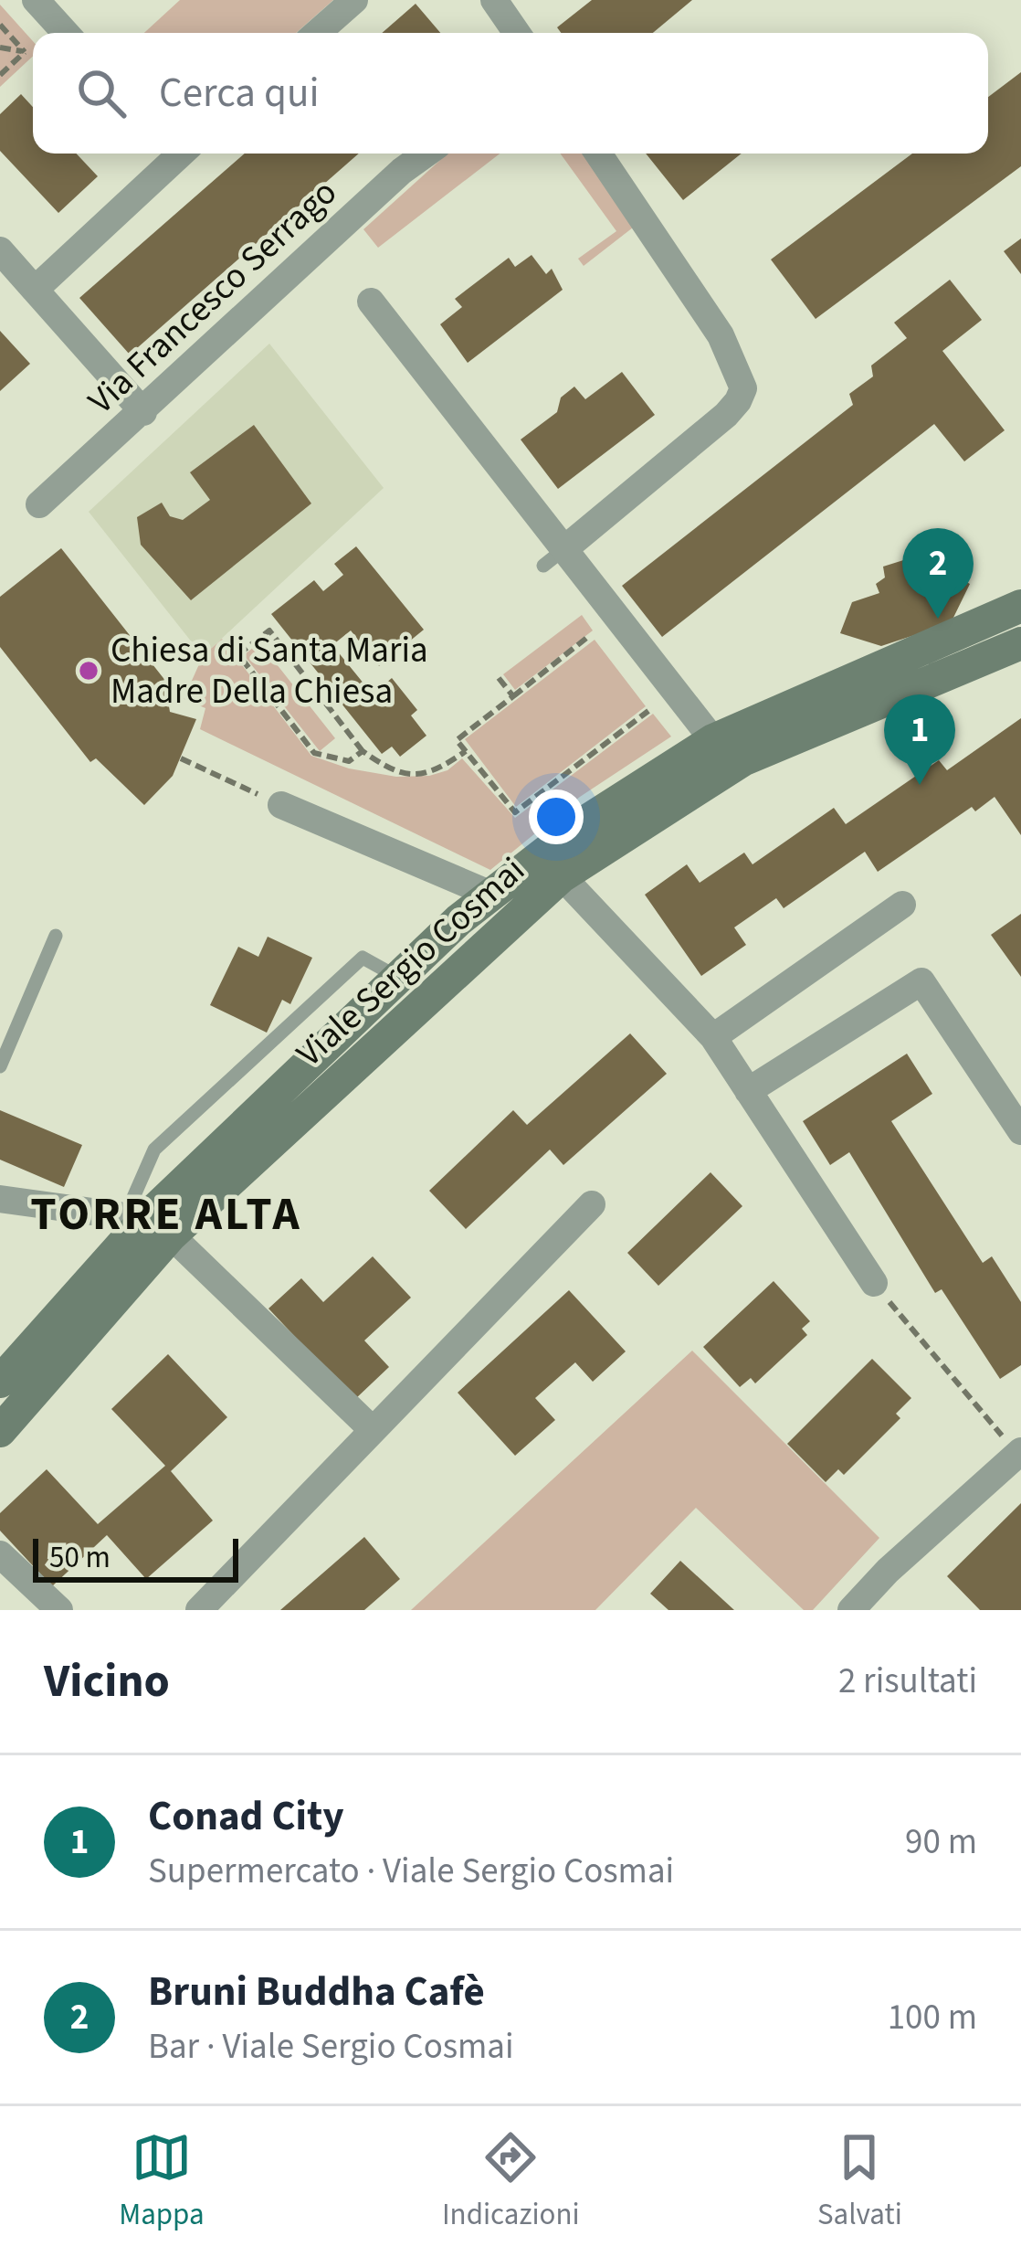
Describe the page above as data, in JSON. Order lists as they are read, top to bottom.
{
  "streets": {
    "street": ["Via Francesco Serrago", "Viale Sergio Cosmai"]
  },
  "districts": ["TORRE ALTA"],
  "places": ["Chiesa di Santa Maria Madre Della Chiesa"],
  "scale_bar": "50 m",
  "page": {
    "search": "Cerca qui",
    "pins": ["2", "1"],
    "scale": "50 m",
    "heading": ["Vicino", "2 risultati"],
    "list": [
      {
        "mark": "1",
        "name": "Conad City",
        "note": "Supermercato · Viale Sergio Cosmai",
        "value": "90 m"
      },
      {
        "mark": "2",
        "name": "Bruni Buddha Cafè",
        "note": "Bar · Viale Sergio Cosmai",
        "value": "100 m"
      }
    ],
    "nav": ["Mappa", "Indicazioni", "Salvati"]
  }
}
